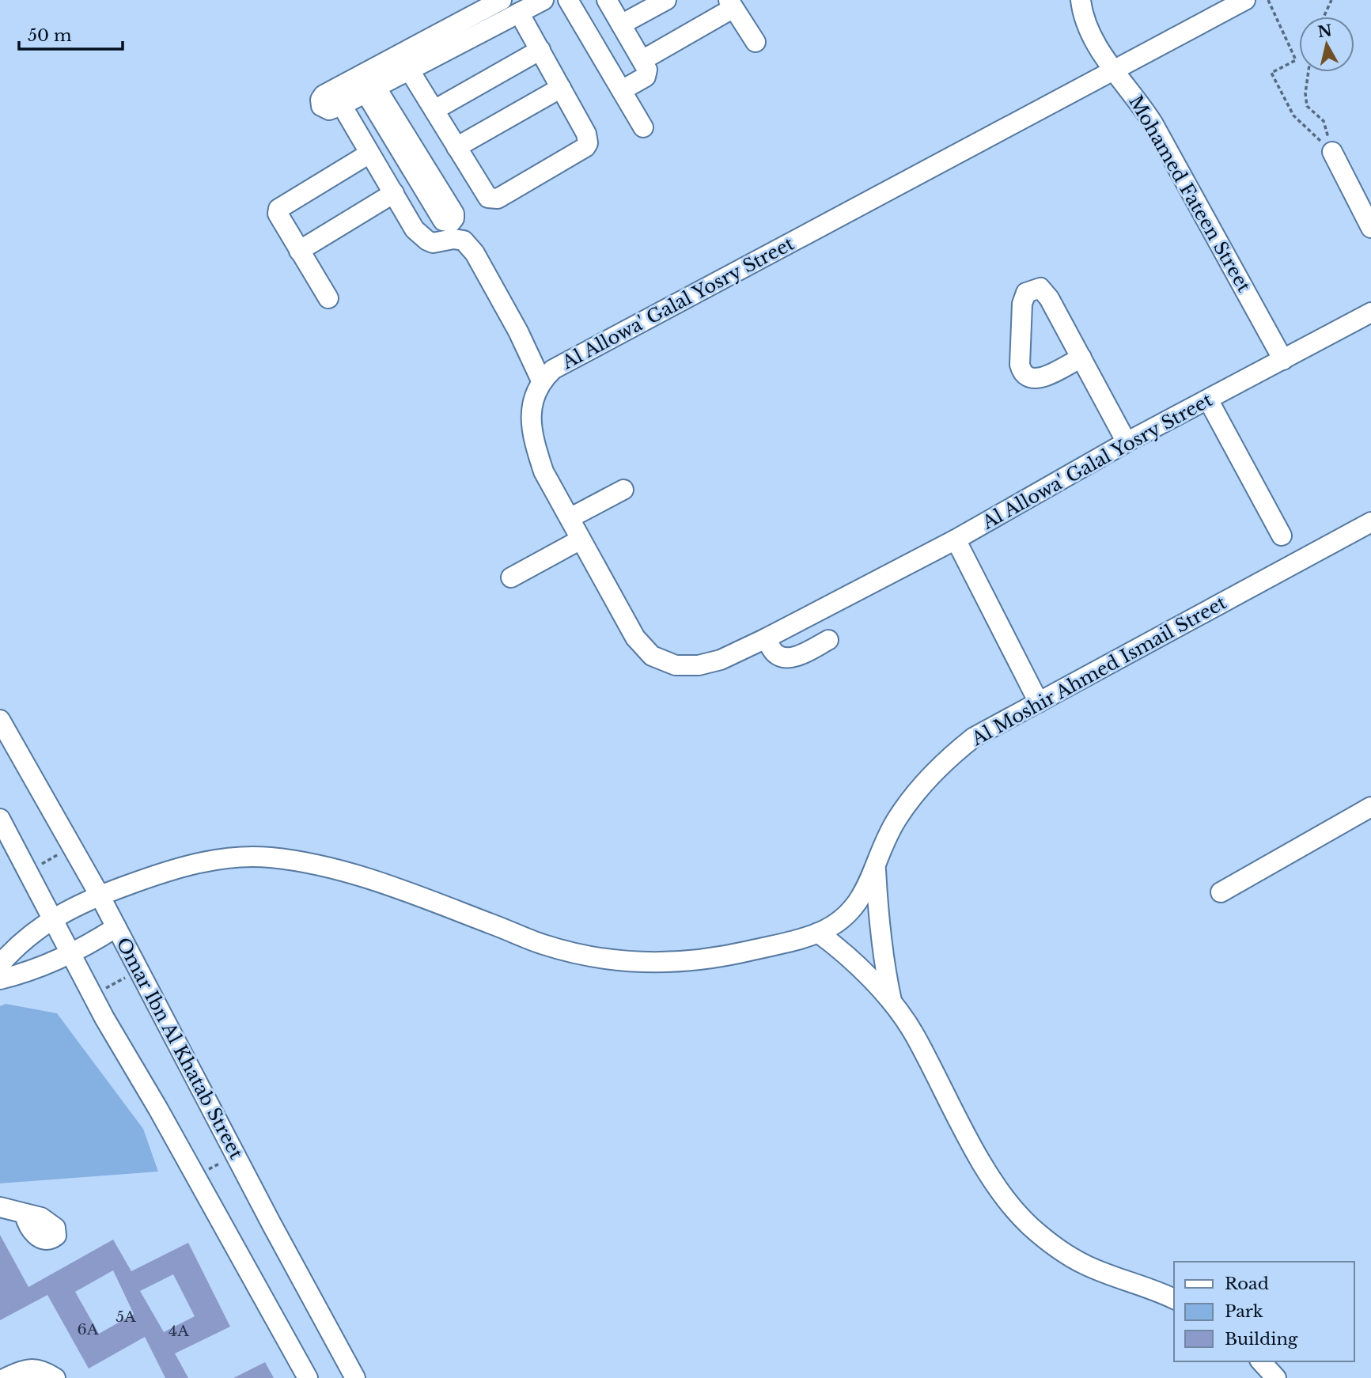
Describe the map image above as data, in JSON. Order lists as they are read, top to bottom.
{
  "streets": {
    "street": [
      "Mohamed Fateen Street",
      "Al Allowa' Galal Yosry Street",
      "Al Moshir Ahmed Ismail Street",
      "Omar Ibn Al Khatab Street"
    ]
  },
  "crossings": [
    ["Mohamed Fateen Street", "Al Allowa' Galal Yosry Street"],
    ["Al Moshir Ahmed Ismail Street", "Omar Ibn Al Khatab Street"]
  ],
  "house_numbers": ["5A", "6A", "4A"],
  "legend": ["Road", "Park", "Building"],
  "scale_bar": "50 m",
  "north": "top"
}
